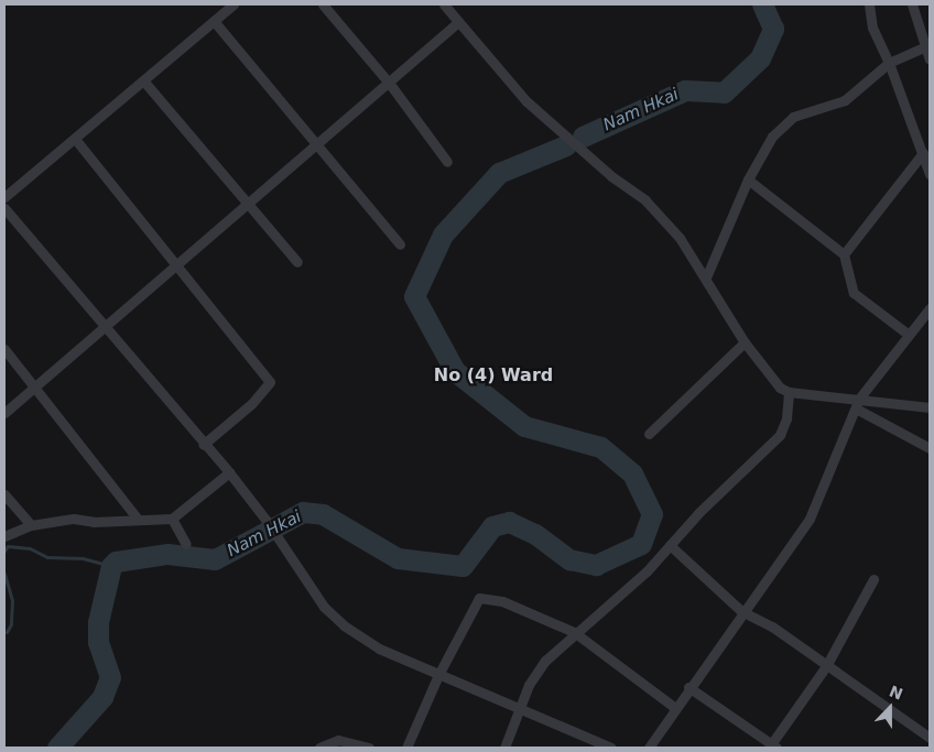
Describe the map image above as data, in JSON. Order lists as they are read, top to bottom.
{
  "districts": ["No (4) Ward"],
  "water": ["Nam Hkai"],
  "north": "top"
}
